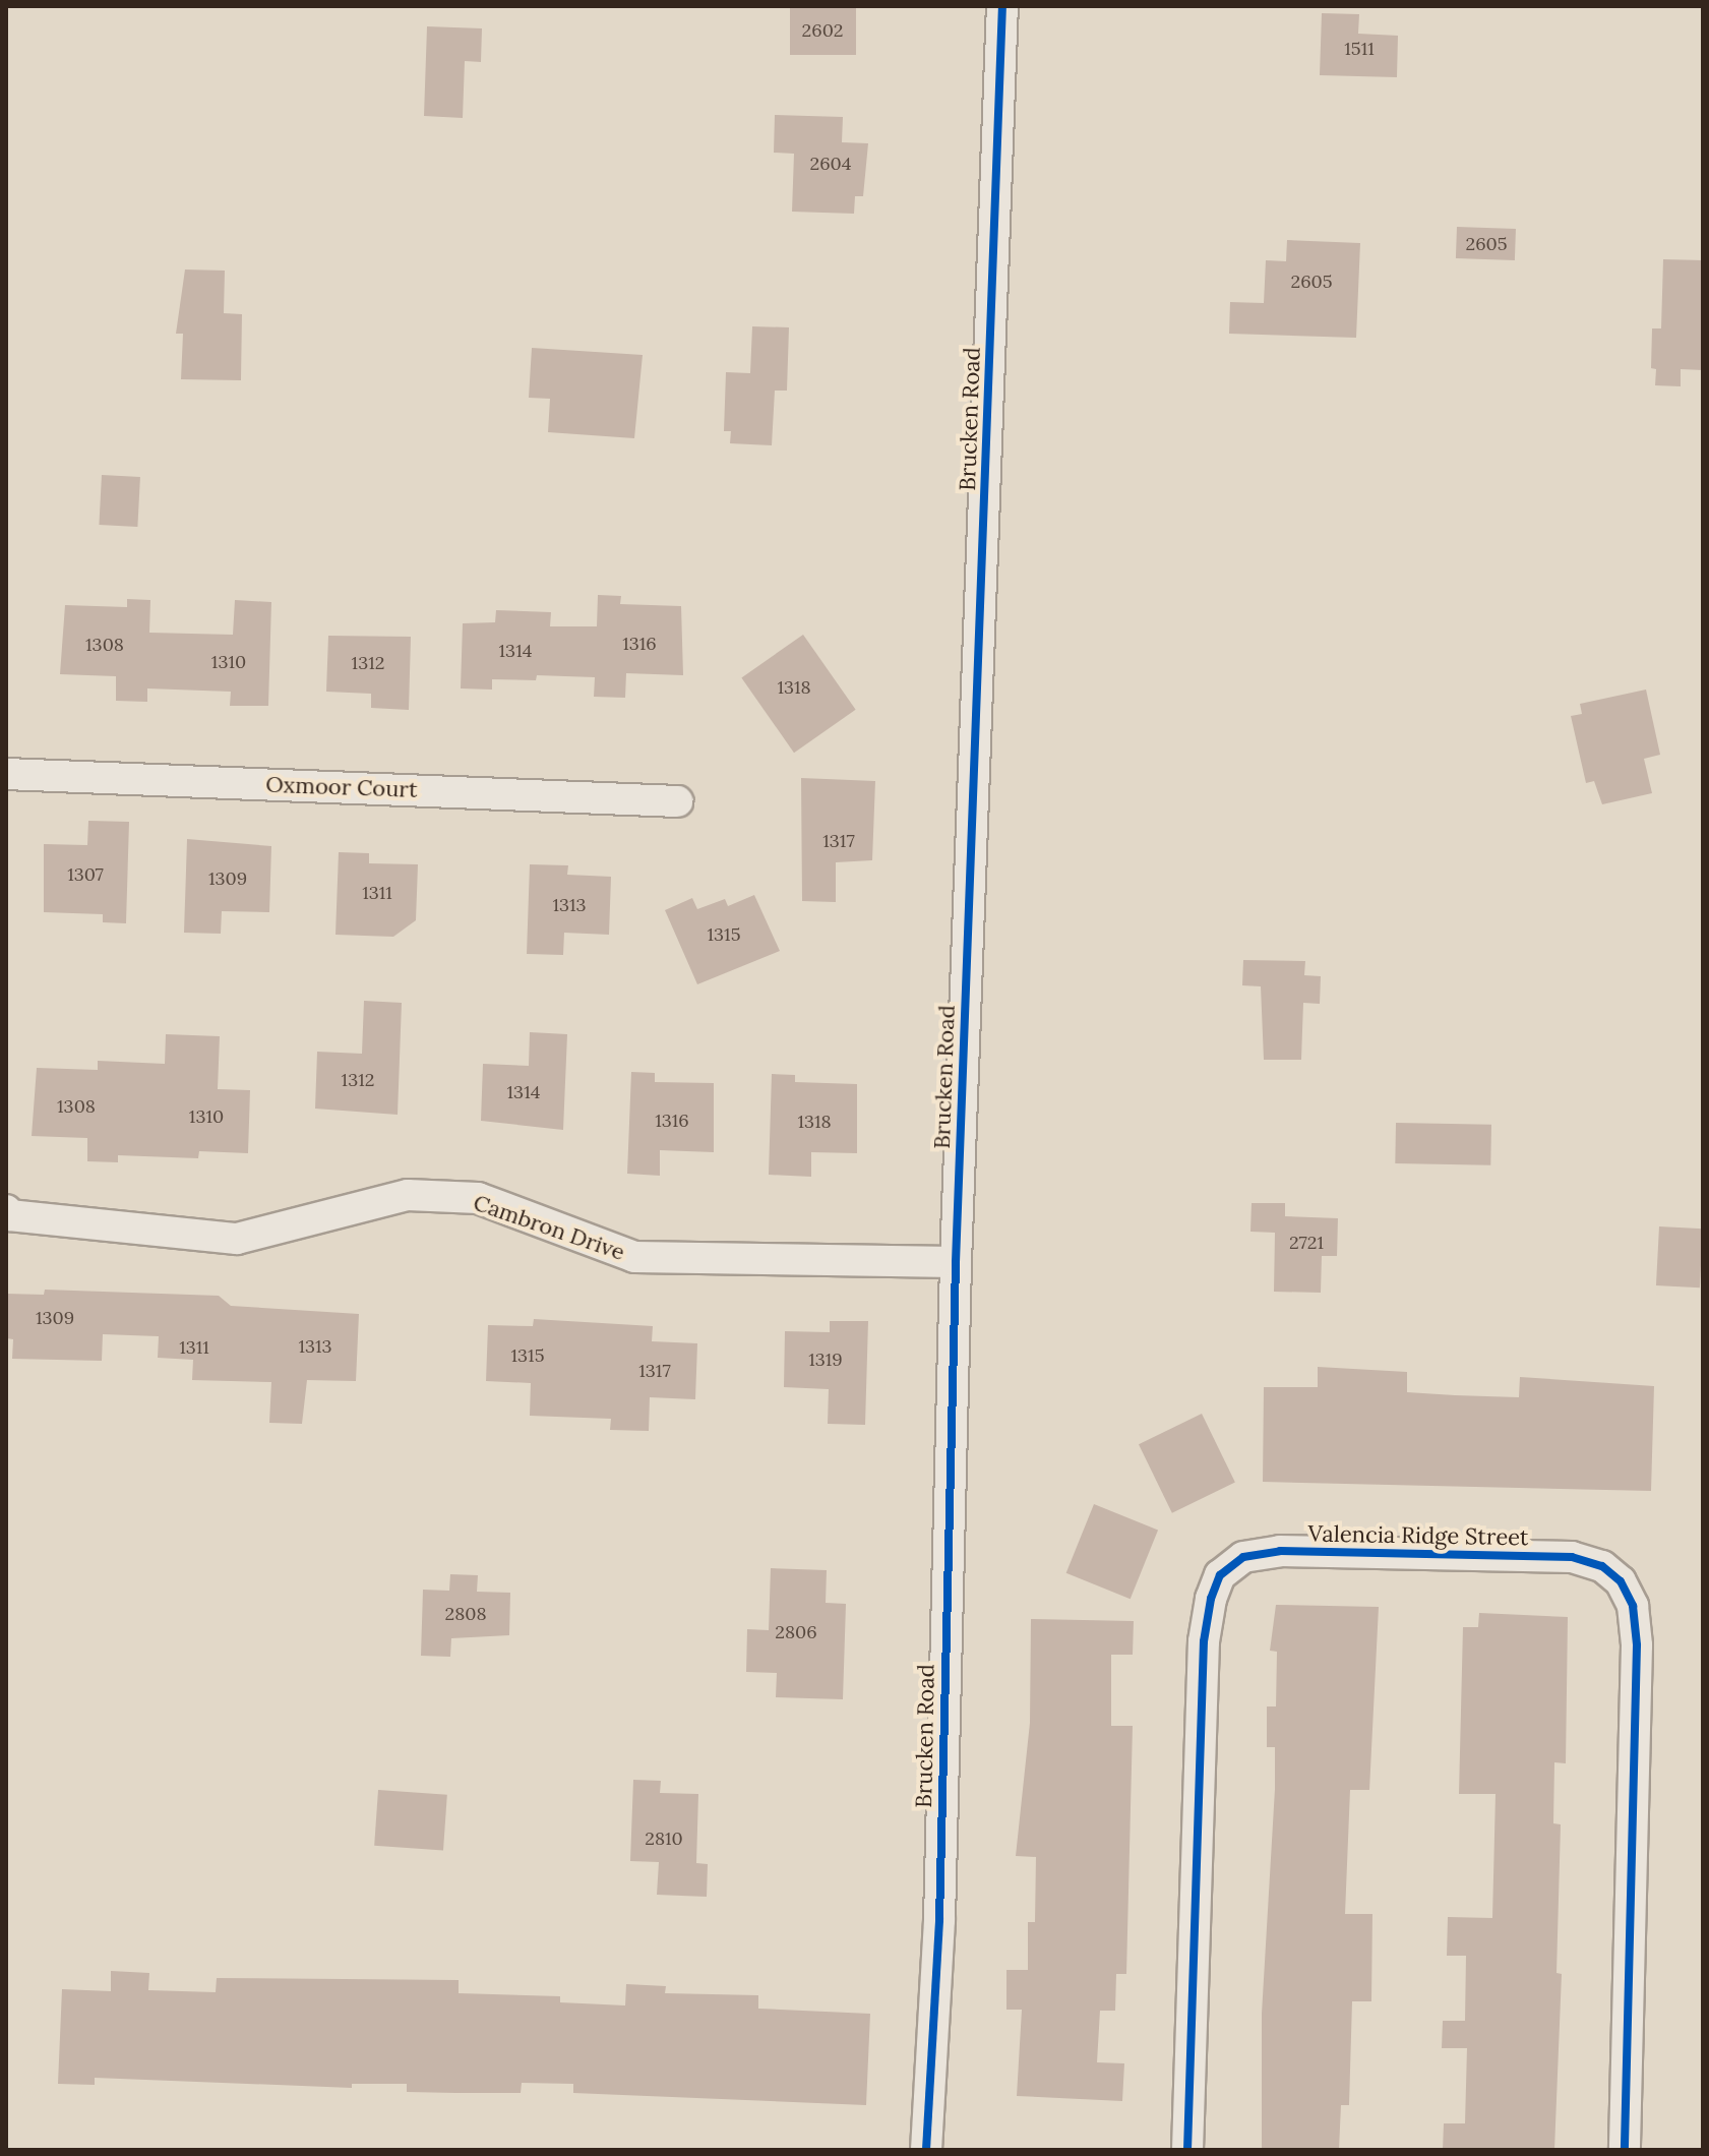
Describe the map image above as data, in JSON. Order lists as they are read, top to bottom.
{
  "streets": {
    "street": [
      "Brucken Road",
      "Oxmoor Court",
      "Cambron Drive",
      "Valencia Ridge Street"
    ]
  },
  "crossings": [
    ["Brucken Road", "Cambron Drive"]
  ],
  "house_numbers": [
    "2602",
    "1511",
    "2604",
    "2605",
    "2605",
    "1316",
    "1308",
    "1314",
    "1310",
    "1312",
    "1318",
    "1317",
    "1307",
    "1309",
    "1311",
    "1313",
    "1315",
    "1312",
    "1314",
    "1308",
    "1310",
    "1316",
    "1318",
    "2721",
    "1309",
    "1313",
    "1311",
    "1315",
    "1319",
    "1317",
    "2808",
    "2806",
    "2810"
  ]
}
